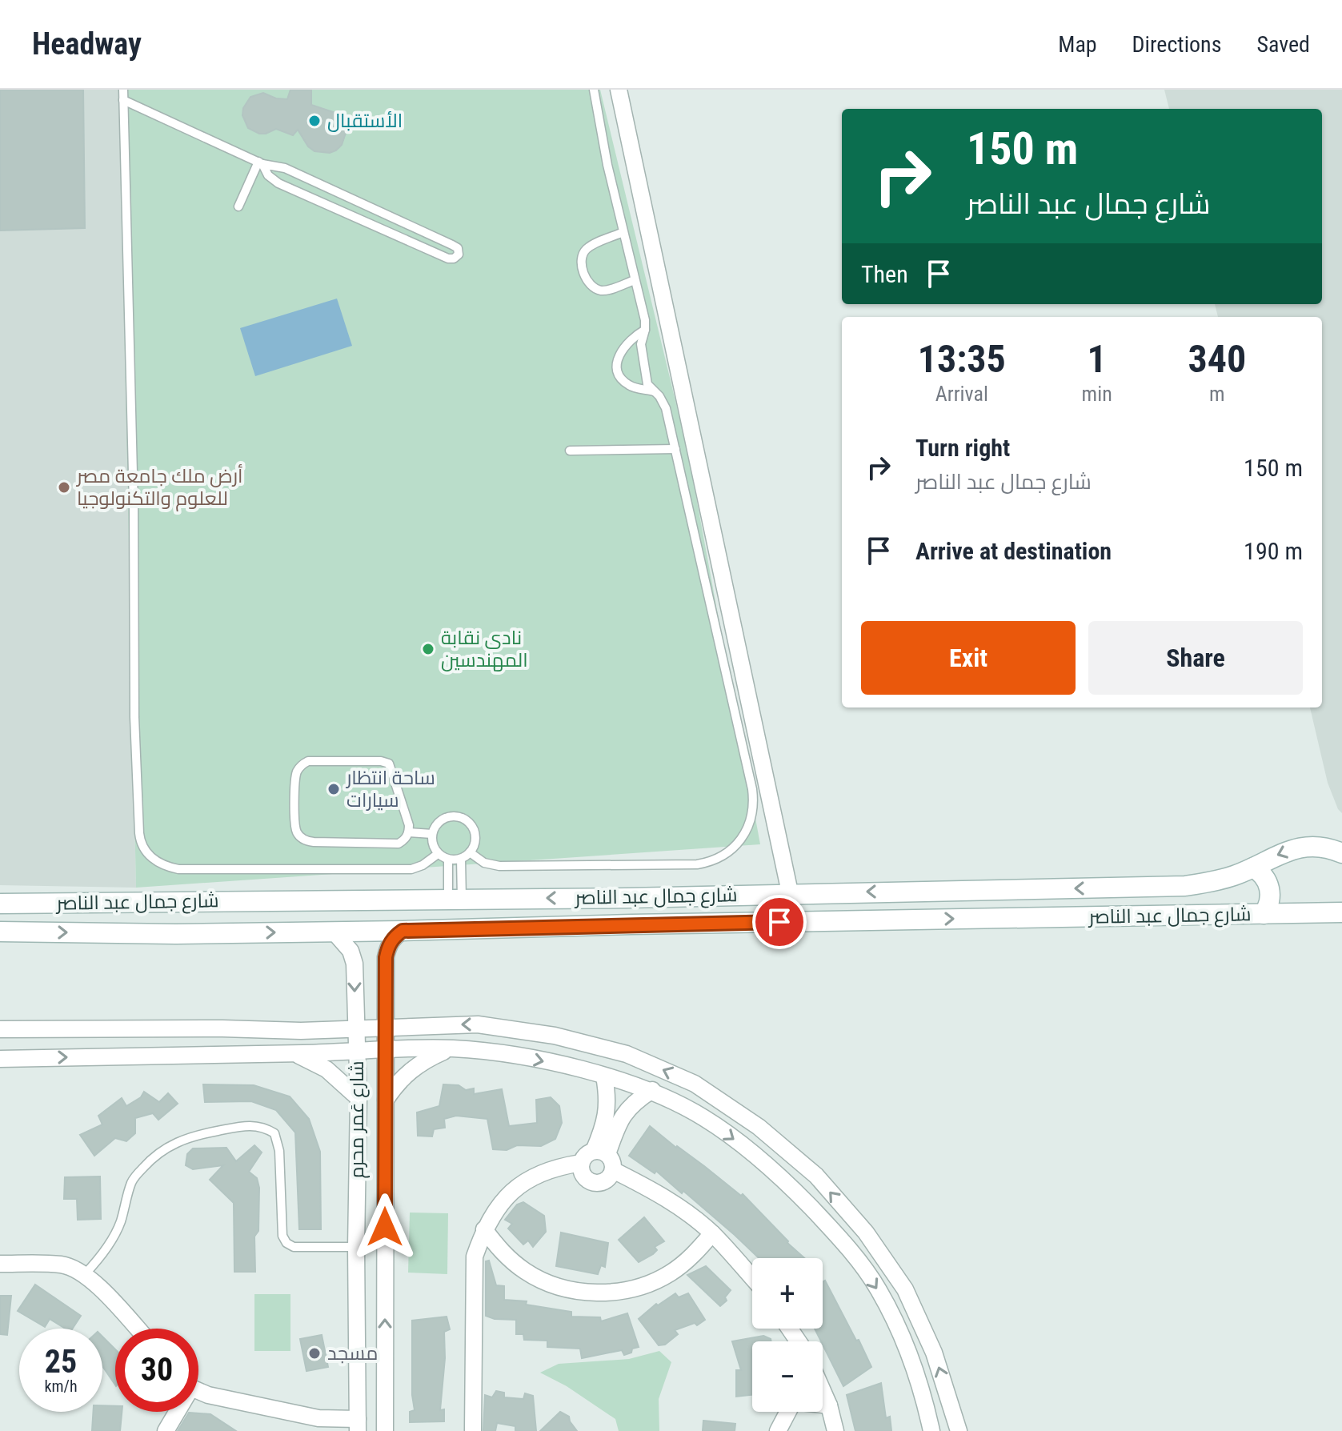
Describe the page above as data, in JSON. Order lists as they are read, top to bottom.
{
  "streets": {
    "main road": ["شارع جمال عبد الناصر"],
    "street": ["شارع عَمر محرم"]
  },
  "crossings": [
    ["شارع جمال عبد الناصر", "شارع عَمر محرم"]
  ],
  "places": [
    "الأستقبال",
    "أرض ملك جامعة مصر للعلوم والتكنولوجيا",
    "نادى نقابة المهندسين",
    "ساحة انتظار سيارات",
    "مسجد"
  ],
  "page": {
    "header": "Headway",
    "nav": ["Map", "Directions", "Saved"],
    "turn": ["150 m", "شارع جمال عبد الناصر"],
    "then": "Then",
    "eta": [
      "13:35",
      "Arrival",
      "1",
      "min",
      "340",
      "m"
    ],
    "list": [
      {
        "name": "Turn right",
        "note": "شارع جمال عبد الناصر",
        "value": "150 m"
      },
      {
        "name": "Arrive at destination",
        "value": "190 m"
      }
    ],
    "buttons": ["Exit", "Share"],
    "map_buttons": ["+", "−"],
    "speed": "25 km/h",
    "limit": "30"
  }
}
